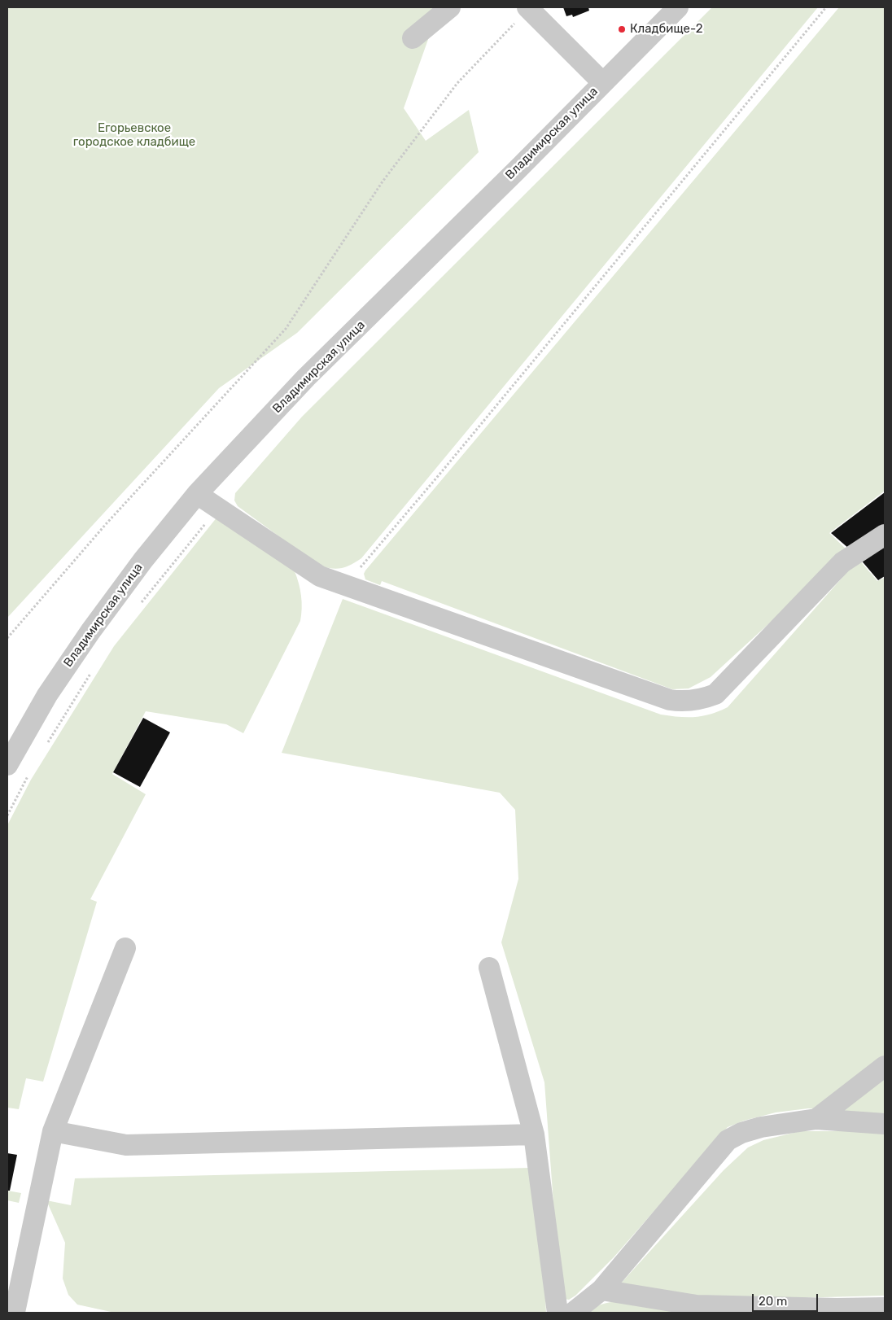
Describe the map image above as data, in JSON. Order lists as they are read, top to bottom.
{
  "streets": {
    "street": ["Владимирская улица"]
  },
  "parks": ["Егорьевское городское кладбище"],
  "places": ["Кладбище-2"],
  "scale_bar": "20 m"
}
